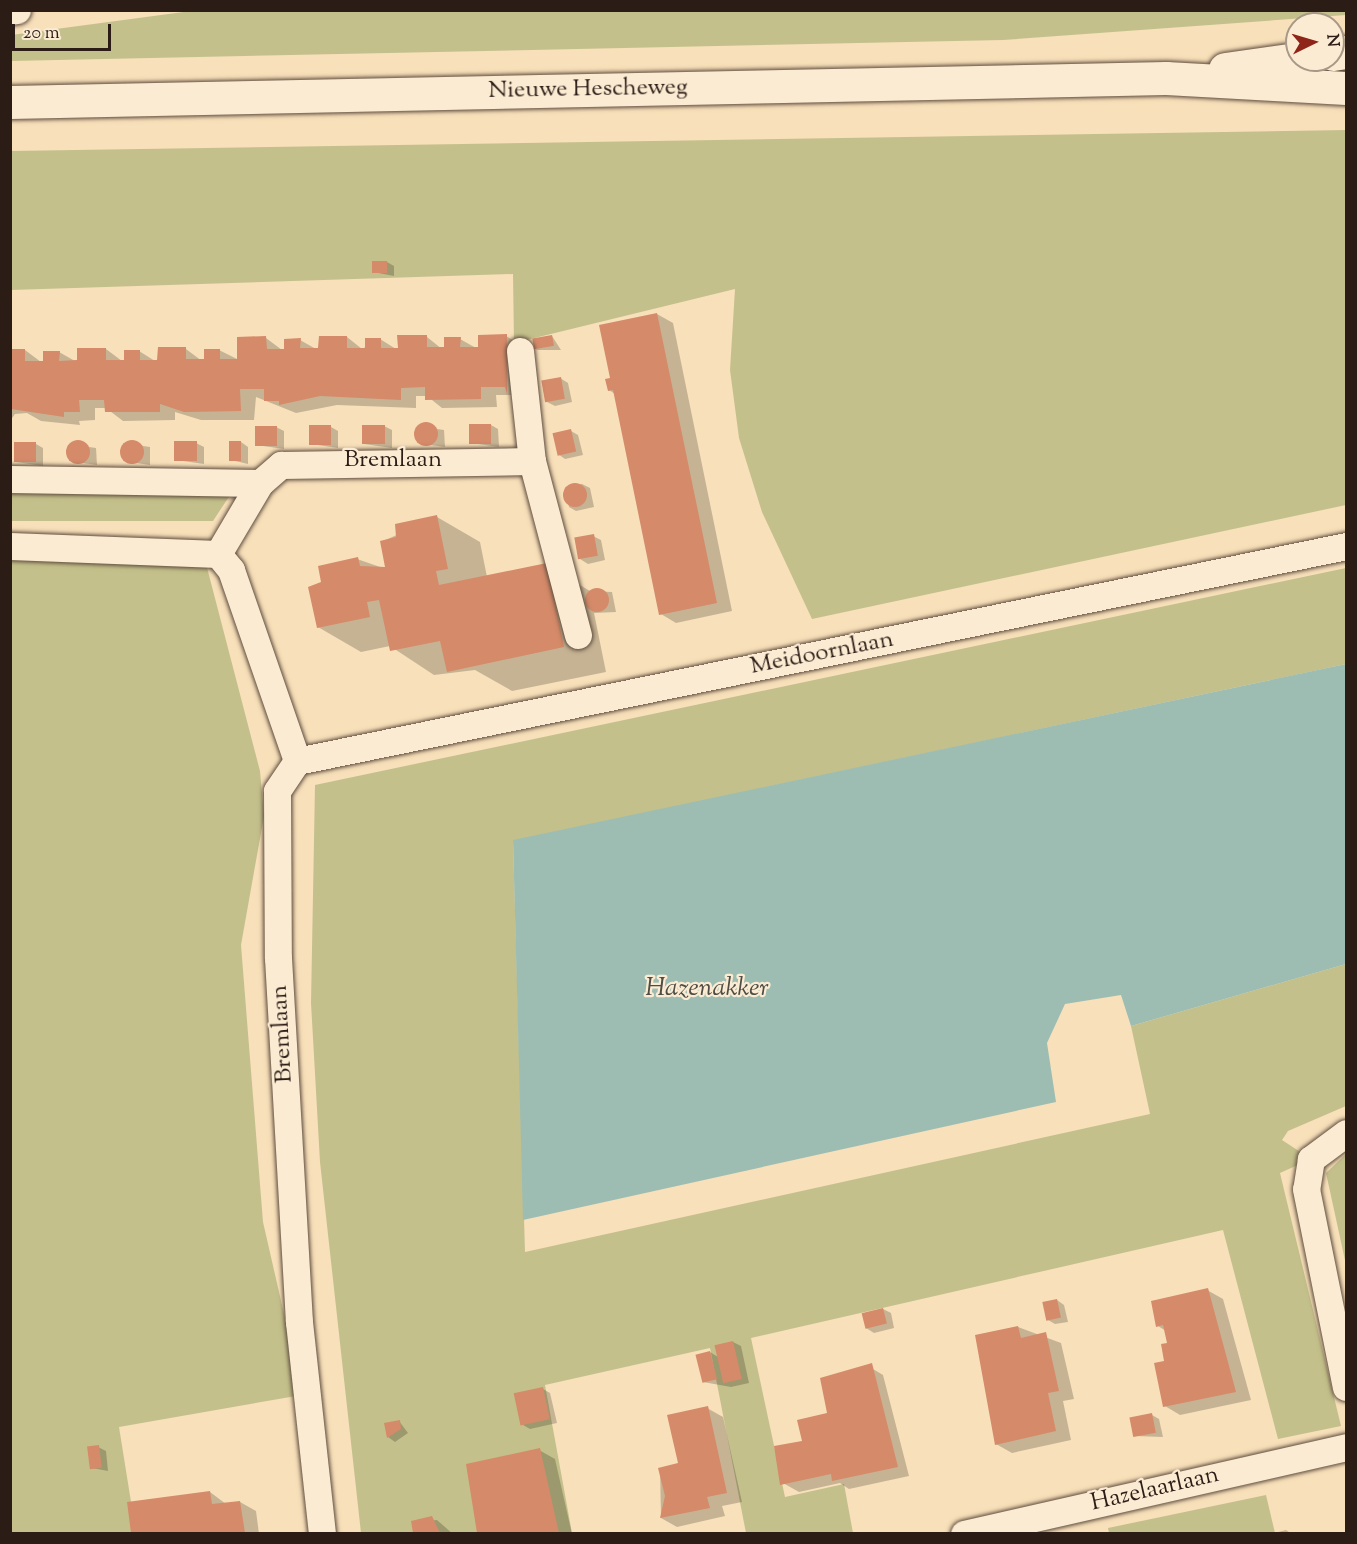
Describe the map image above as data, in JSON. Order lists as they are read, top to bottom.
{
  "streets": {
    "main road": ["Nieuwe Hescheweg"],
    "street": ["Bremlaan", "Meidoornlaan", "Hazelaarlaan"]
  },
  "crossings": [
    ["Bremlaan", "Meidoornlaan"]
  ],
  "water": ["Hazenakker"],
  "scale_bar": "20 m",
  "north": "right"
}
